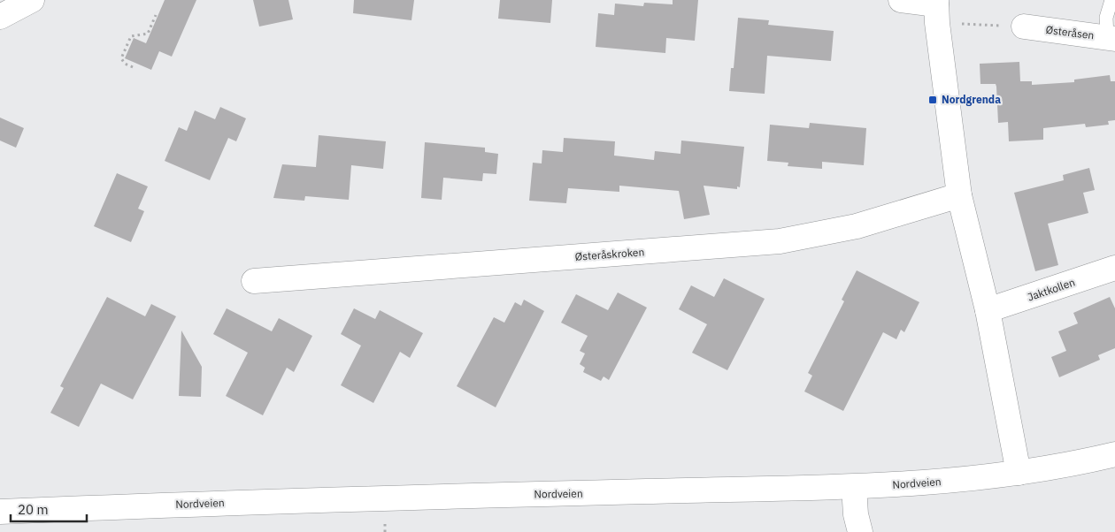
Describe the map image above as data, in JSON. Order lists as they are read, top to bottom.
{
  "streets": {
    "street": [
      "Østeråsen",
      "Østeråskroken",
      "Jaktkollen",
      "Nordveien"
    ]
  },
  "places": {
    "transit": ["Nordgrenda"]
  },
  "scale_bar": "20 m"
}
